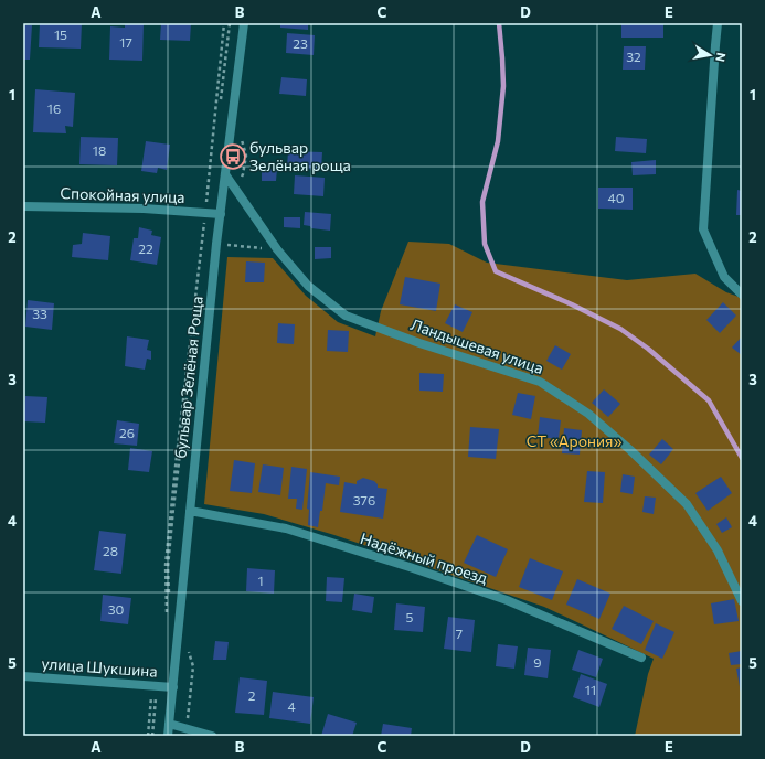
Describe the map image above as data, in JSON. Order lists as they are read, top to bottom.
{
  "streets": {
    "street": [
      "Спокойная улица",
      "Ландышевая улица",
      "бульвар Зелёная Роща",
      "Надёжный проезд",
      "улица Шукшина"
    ]
  },
  "crossings": [
    ["Спокойная улица", "бульвар Зелёная Роща"],
    ["Ландышевая улица", "бульвар Зелёная Роща"],
    ["бульвар Зелёная Роща", "Надёжный проезд"],
    ["бульвар Зелёная Роща", "улица Шукшина"]
  ],
  "parks": ["СТ «Арония»"],
  "places": {
    "bus stop": ["бульвар Зелёная роща"]
  },
  "house_numbers": [
    "15",
    "17",
    "23",
    "32",
    "16",
    "18",
    "40",
    "22",
    "33",
    "26",
    "376",
    "28",
    "1",
    "30",
    "5",
    "7",
    "9",
    "11",
    "2",
    "4"
  ],
  "north": "right",
  "grid": {
    "columns": [
      "A",
      "B",
      "C",
      "D",
      "E"
    ],
    "rows": [
      "1",
      "2",
      "3",
      "4",
      "5"
    ]
  }
}
